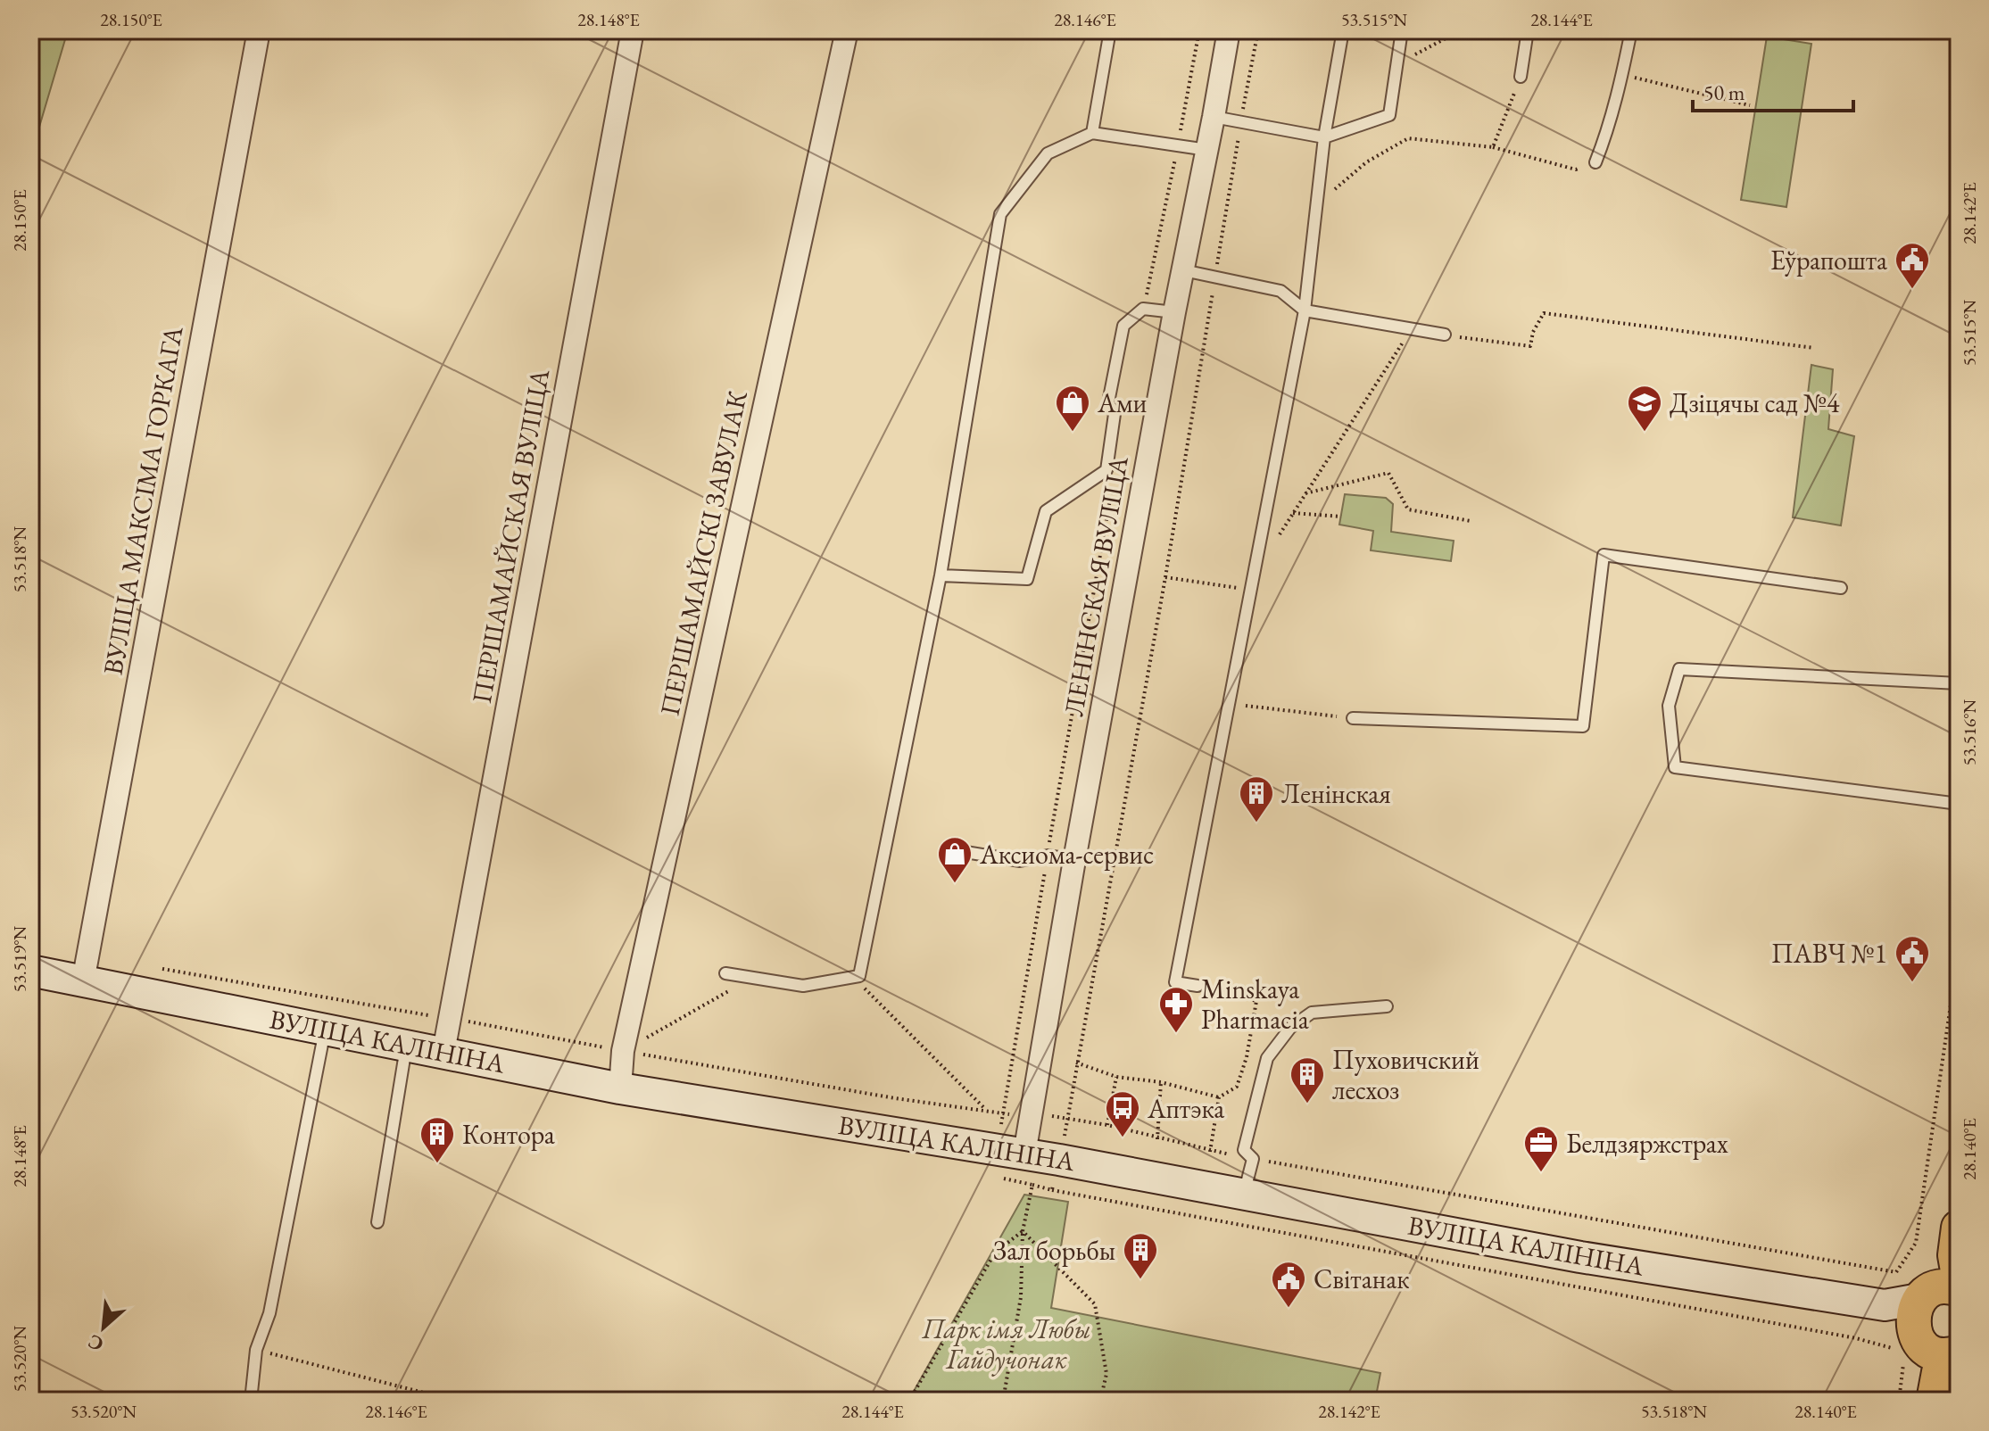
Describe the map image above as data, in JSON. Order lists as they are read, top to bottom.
{
  "streets": {
    "main road": ["ВУЛІЦА КАЛІНІНА"],
    "street": [
      "ВУЛІЦА МАКСІМА ГОРКАГА",
      "ПЕРШАМАЙСКАЯ ВУЛІЦА",
      "ПЕРШАМАЙСКІ ЗАВУЛАК",
      "ЛЕНІНСКАЯ ВУЛІЦА"
    ]
  },
  "crossings": [
    ["ВУЛІЦА МАКСІМА ГОРКАГА", "ВУЛІЦА КАЛІНІНА"],
    ["ПЕРШАМАЙСКАЯ ВУЛІЦА", "ВУЛІЦА КАЛІНІНА"],
    ["ПЕРШАМАЙСКІ ЗАВУЛАК", "ВУЛІЦА КАЛІНІНА"],
    ["ЛЕНІНСКАЯ ВУЛІЦА", "ВУЛІЦА КАЛІНІНА"]
  ],
  "parks": ["Парк імя Любы Гайдучонак"],
  "places": {
    "public building": ["Еўрапошта", "ПАВЧ №1", "Світанак"],
    "shop": ["Ами", "Аксиома-сервис"],
    "school or university": ["Дзіцячы сад №4"],
    "building": [
      "Ленінская",
      "Пуховичский лесхоз",
      "Контора",
      "Зал борьбы"
    ],
    "pharmacy": ["Minskaya Pharmacia"],
    "bus stop": ["Аптэка"],
    "office": ["Белдзяржстрах"]
  },
  "scale_bar": "50 m",
  "north": "bottom left",
  "coordinates": [
    "28.150°E",
    "28.148°E",
    "28.146°E",
    "53.515°N",
    "28.144°E",
    "28.142°E",
    "53.518°N",
    "53.516°N",
    "53.519°N",
    "28.140°E",
    "53.520°N"
  ]
}
